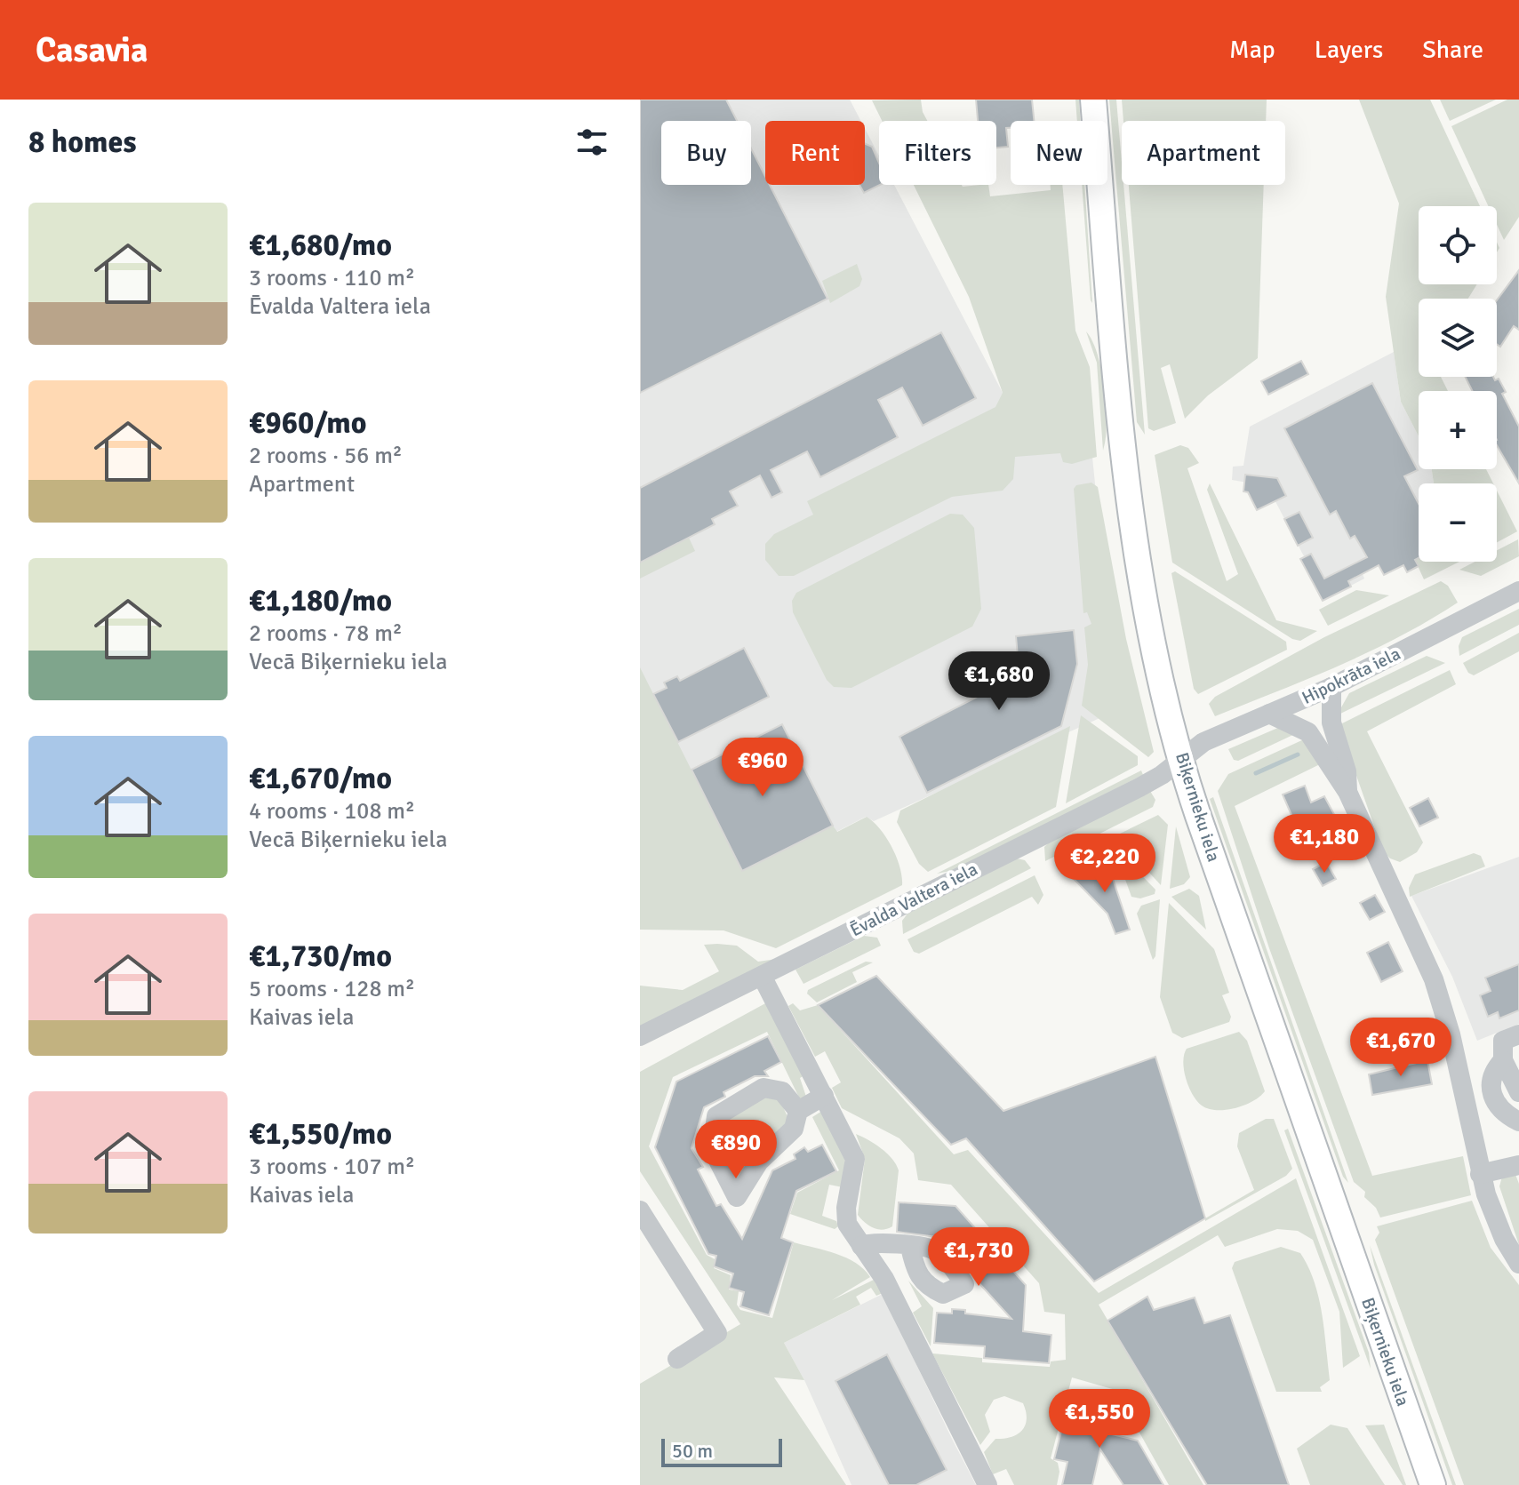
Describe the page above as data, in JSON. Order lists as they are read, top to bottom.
{
  "streets": {
    "main road": ["Biķernieku iela"],
    "street": ["Hipokrāta iela", "Ēvalda Valtera iela"]
  },
  "crossings": [
    ["Hipokrāta iela", "Biķernieku iela"],
    ["Hipokrāta iela", "Ēvalda Valtera iela"],
    ["Biķernieku iela", "Ēvalda Valtera iela"]
  ],
  "scale_bar": "50 m",
  "page": {
    "header": "Casavia",
    "nav": ["Map", "Layers", "Share"],
    "heading": "8 homes",
    "chip": [
      "Buy",
      "Rent",
      "Filters",
      "New",
      "Apartment"
    ],
    "list": [
      {
        "name": "€1,680/mo",
        "note": "3 rooms · 110 m² · Ēvalda Valtera iela"
      },
      {
        "name": "€960/mo",
        "note": "2 rooms · 56 m² · Apartment"
      },
      {
        "name": "€1,180/mo",
        "note": "2 rooms · 78 m² · Vecā Biķernieku iela"
      },
      {
        "name": "€1,670/mo",
        "note": "4 rooms · 108 m² · Vecā Biķernieku iela"
      },
      {
        "name": "€1,730/mo",
        "note": "5 rooms · 128 m² · Kaivas iela"
      },
      {
        "name": "€1,550/mo",
        "note": "3 rooms · 107 m² · Kaivas iela"
      }
    ],
    "map_buttons": ["+", "−"],
    "price": [
      "€1,680",
      "€960",
      "€1,180",
      "€2,220",
      "€1,670",
      "€890",
      "€1,730",
      "€1,550"
    ],
    "scale": "50 m"
  }
}
